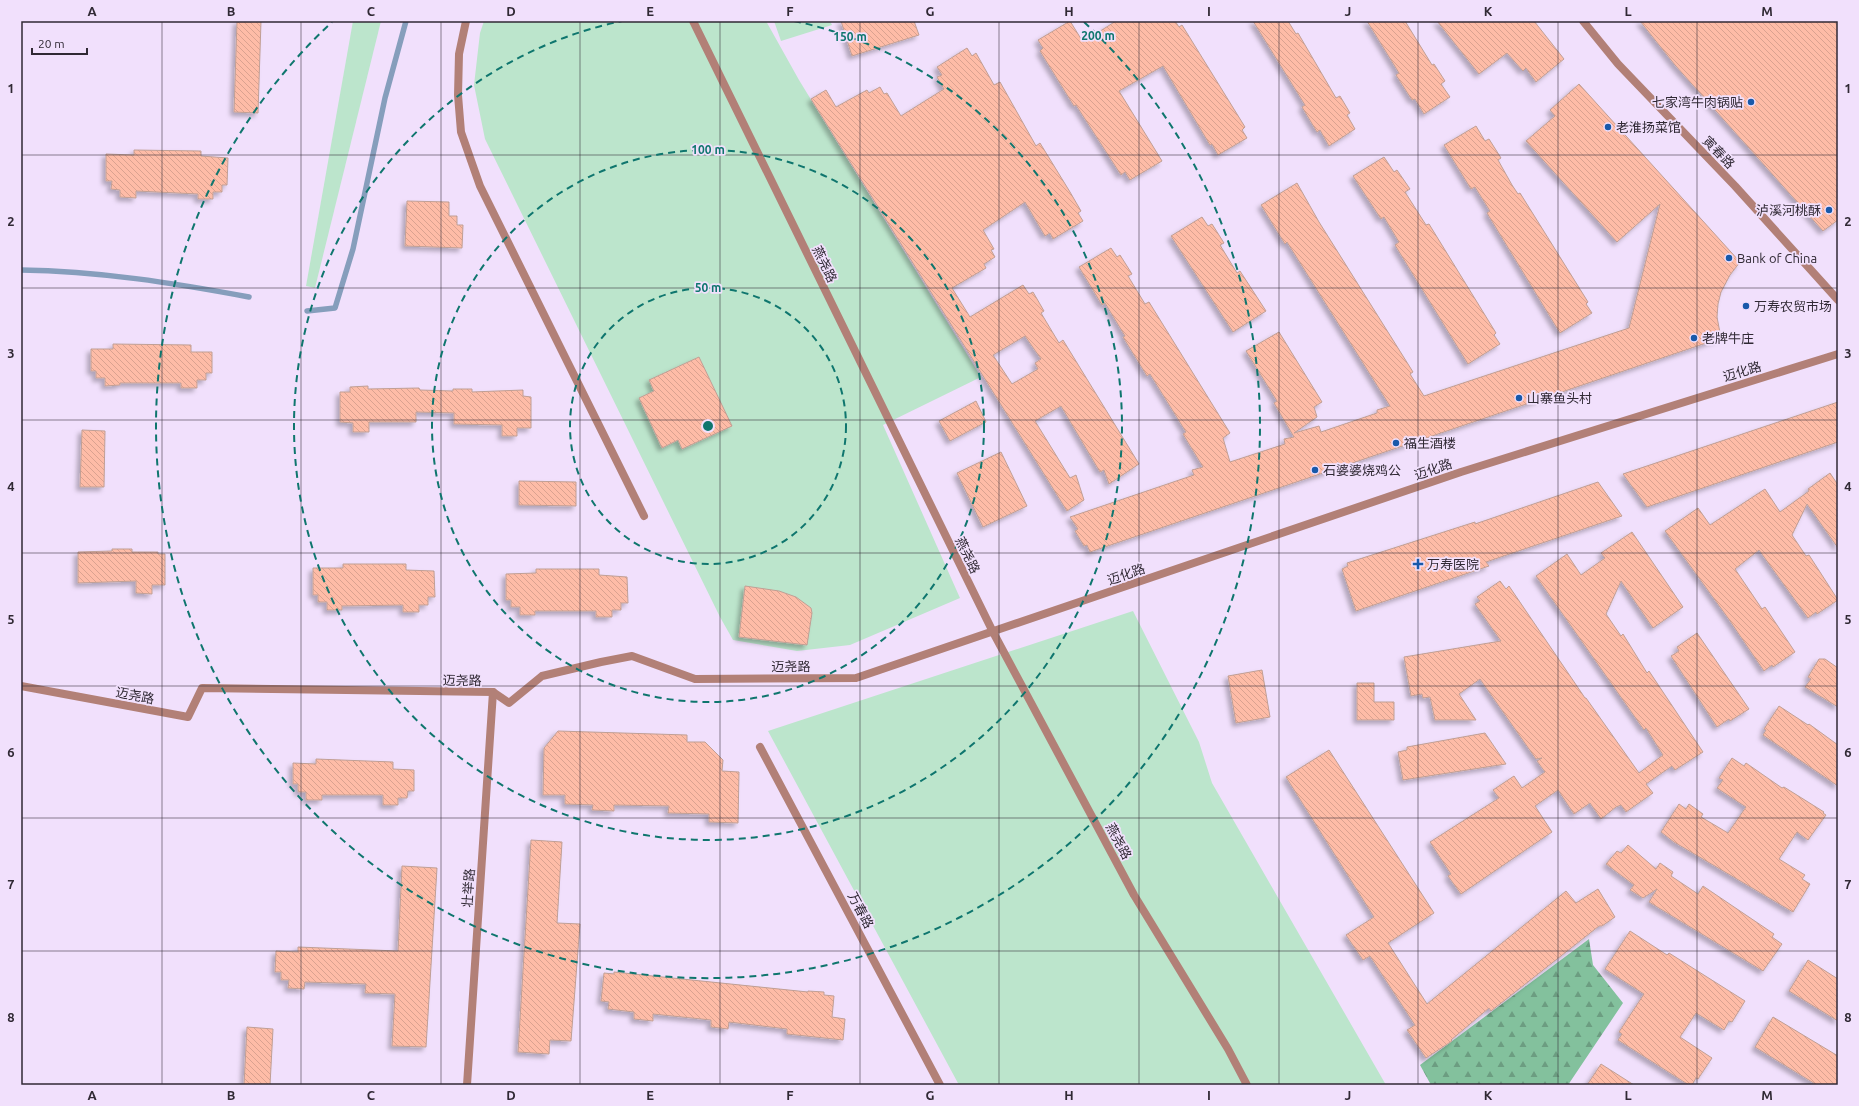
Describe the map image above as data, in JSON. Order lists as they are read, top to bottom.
{
  "streets": {
    "street": [
      "寅春路",
      "燕尧路",
      "迈化路",
      "迈尧路",
      "壮举路",
      "万春路"
    ]
  },
  "crossings": [
    ["燕尧路", "迈化路"],
    ["燕尧路", "迈尧路"],
    ["迈化路", "迈尧路"],
    ["迈尧路", "壮举路"]
  ],
  "places": {
    "other": [
      "七家湾牛肉锅贴",
      "老淮扬菜馆",
      "泸溪河桃酥",
      "Bank of China",
      "万寿农贸市场",
      "老牌牛庄",
      "山寨鱼头村",
      "福生酒楼",
      "石婆婆烧鸡公"
    ],
    "health": ["万寿医院"]
  },
  "scale_bar": "20 m",
  "grid": {
    "columns": [
      "A",
      "B",
      "C",
      "D",
      "E",
      "F",
      "G",
      "H",
      "I",
      "J",
      "K",
      "L",
      "M"
    ],
    "rows": [
      "1",
      "2",
      "3",
      "4",
      "5",
      "6",
      "7",
      "8"
    ]
  },
  "rings": [
    "200 m",
    "150 m",
    "100 m",
    "50 m"
  ]
}
